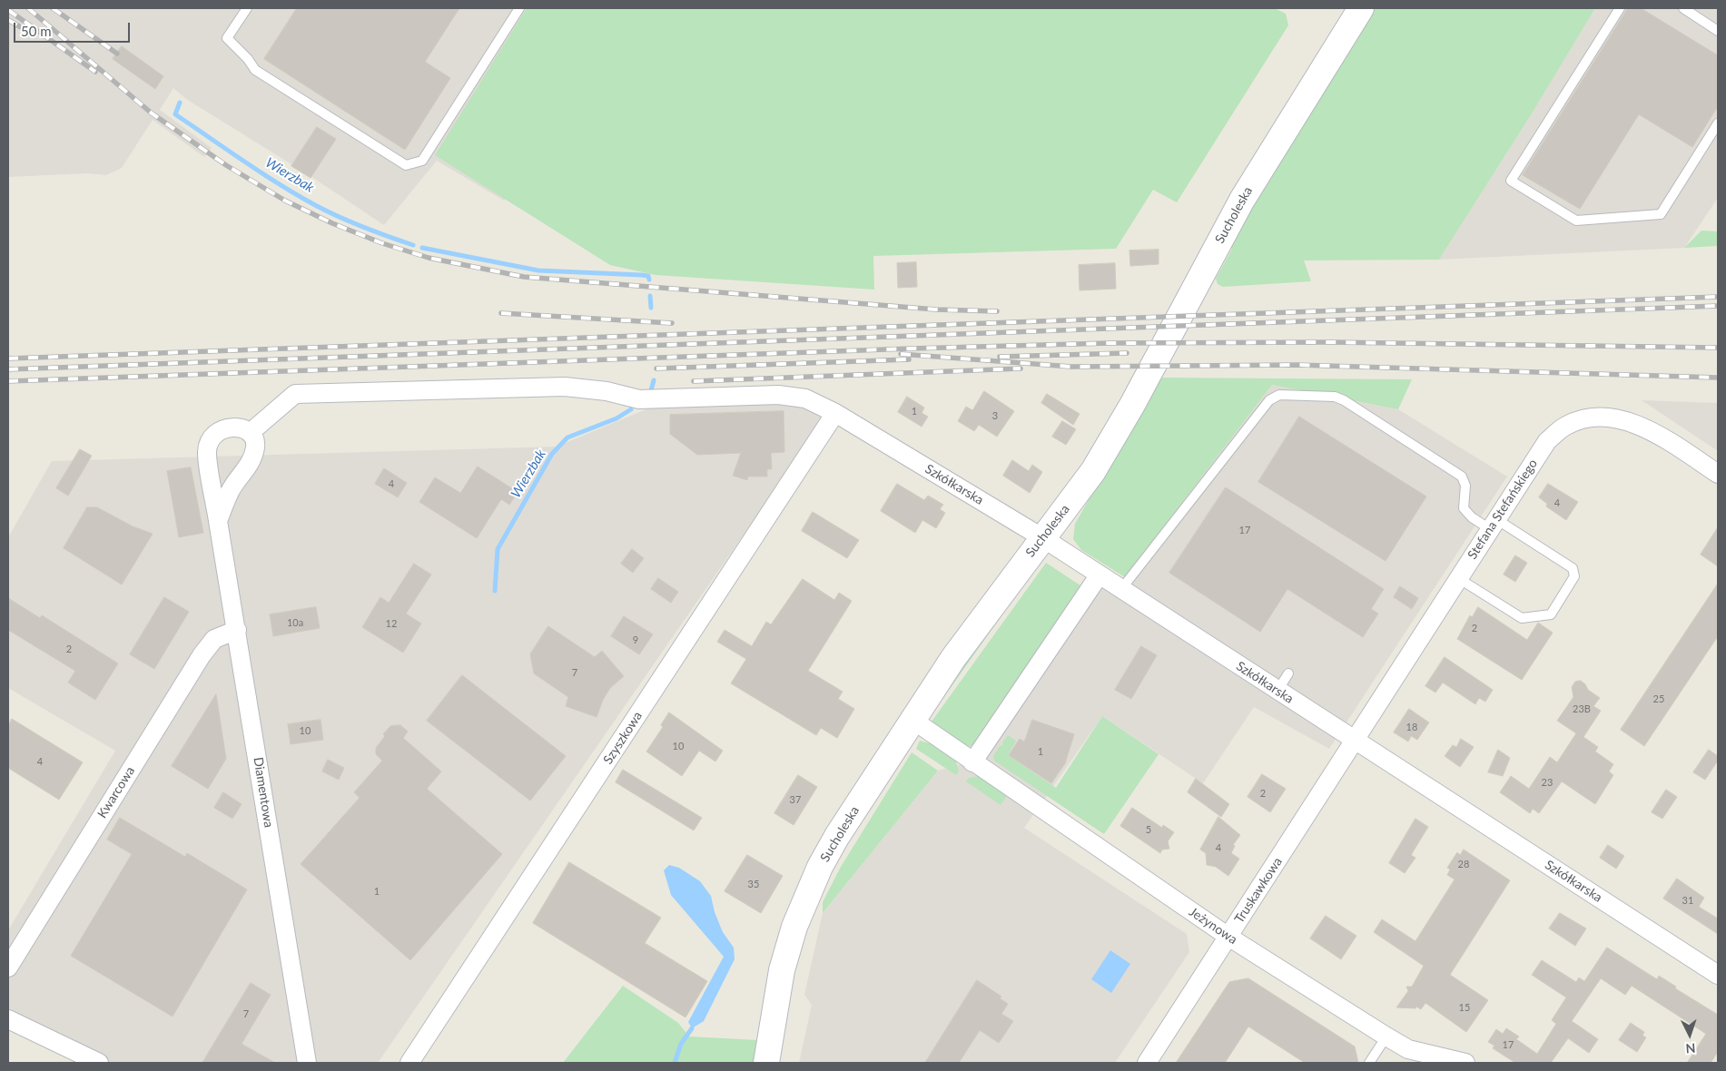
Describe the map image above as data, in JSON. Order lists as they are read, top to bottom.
{
  "streets": {
    "street": [
      "Sucholeska",
      "Szkółkarska",
      "Stefana Stefańskiego",
      "Szyszkowa",
      "Kwarcowa",
      "Diamentowa",
      "Truskawkowa",
      "Jeżynowa"
    ]
  },
  "crossings": [
    ["Sucholeska", "Szkółkarska"],
    ["Sucholeska", "Jeżynowa"],
    ["Szkółkarska", "Stefana Stefańskiego"],
    ["Szkółkarska", "Szyszkowa"],
    ["Szkółkarska", "Diamentowa"],
    ["Szkółkarska", "Truskawkowa"],
    ["Stefana Stefańskiego", "Truskawkowa"],
    ["Kwarcowa", "Diamentowa"],
    ["Truskawkowa", "Jeżynowa"]
  ],
  "water": ["Wierzbak"],
  "house_numbers": [
    "1",
    "3",
    "4",
    "4",
    "17",
    "10a",
    "12",
    "2",
    "9",
    "2",
    "7",
    "25",
    "23B",
    "18",
    "10",
    "10",
    "1",
    "4",
    "23",
    "2",
    "37",
    "5",
    "4",
    "28",
    "35",
    "1",
    "31",
    "15",
    "7",
    "17"
  ],
  "scale_bar": "50 m",
  "north": "bottom"
}
